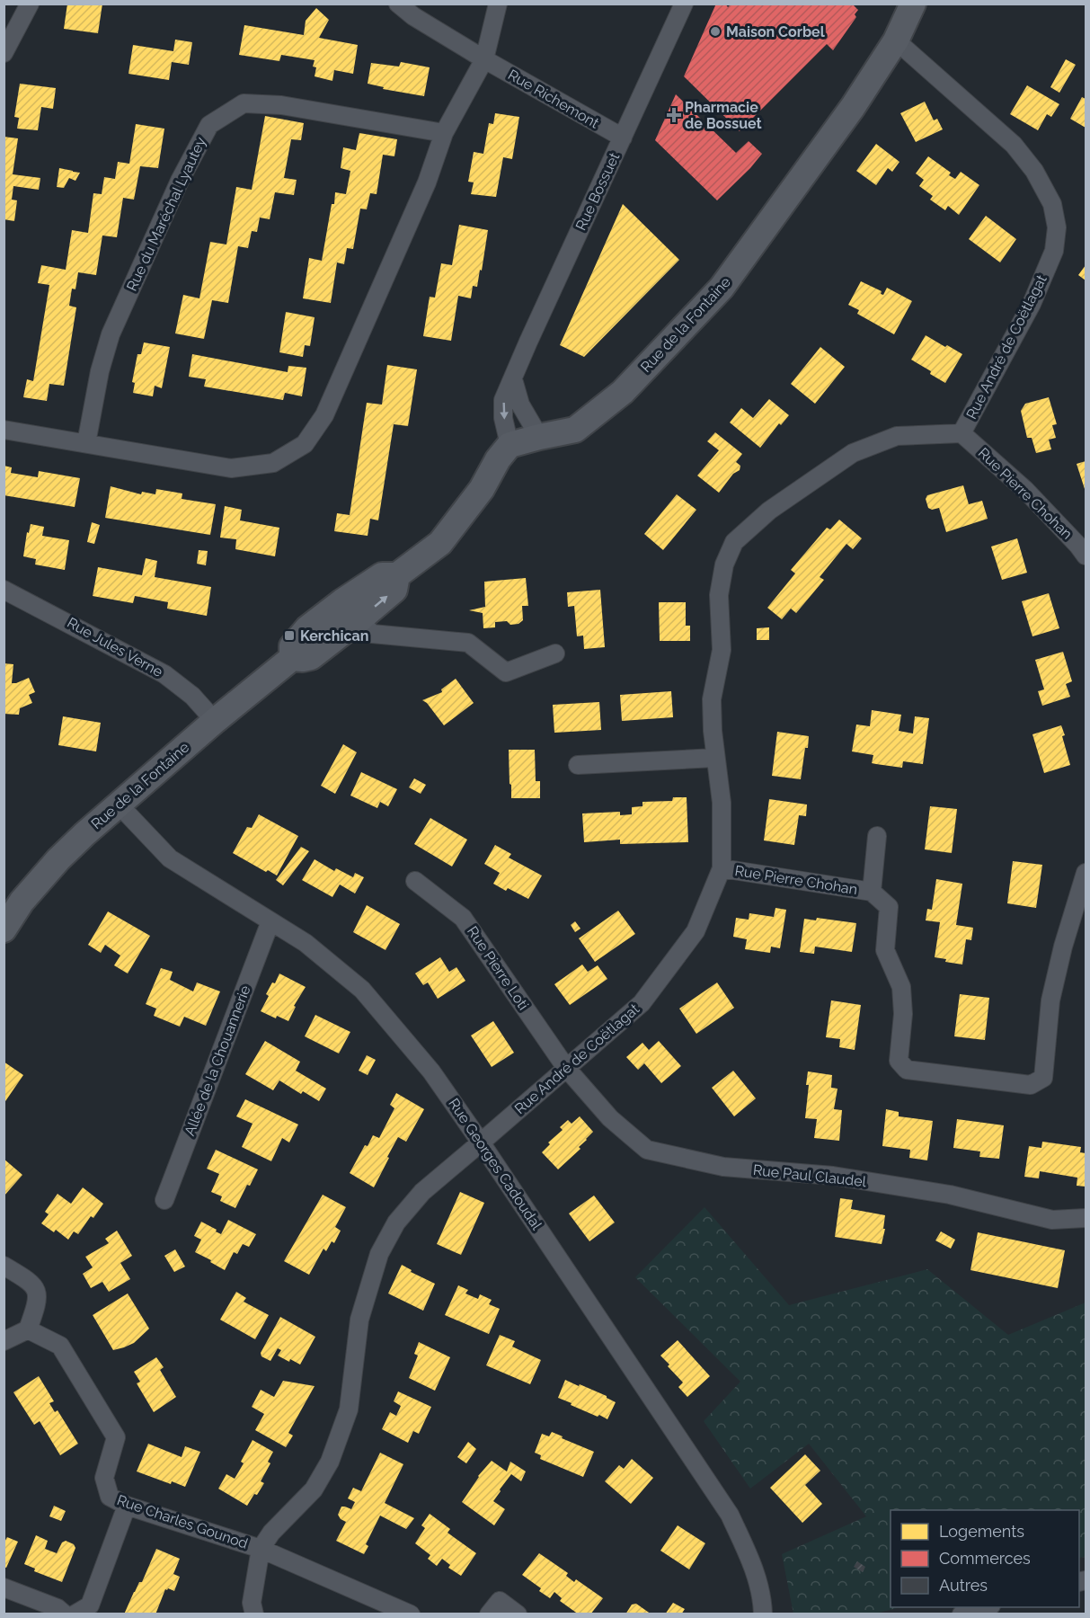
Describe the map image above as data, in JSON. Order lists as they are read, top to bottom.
{
  "streets": {
    "main road": ["Rue de la Fontaine"],
    "street": [
      "Rue Richemont",
      "Rue Bossuet",
      "Rue du Maréchal Lyautey",
      "Rue André de Coëtlagat",
      "Rue Pierre Chohan",
      "Rue Jules Verne",
      "Rue Pierre Loti",
      "Allée de la Chouannerie",
      "Rue Georges Cadoudal",
      "Rue Paul Claudel",
      "Rue Charles Gounod"
    ]
  },
  "crossings": [
    ["Rue Richemont", "Rue Bossuet"],
    ["Rue Bossuet", "Rue de la Fontaine"],
    ["Rue de la Fontaine", "Rue André de Coëtlagat"],
    ["Rue de la Fontaine", "Rue Jules Verne"],
    ["Rue de la Fontaine", "Rue Georges Cadoudal"],
    ["Rue André de Coëtlagat", "Rue Pierre Chohan"],
    ["Rue André de Coëtlagat", "Rue Pierre Loti"],
    ["Rue André de Coëtlagat", "Rue Georges Cadoudal"],
    ["Rue André de Coëtlagat", "Rue Paul Claudel"],
    ["Rue André de Coëtlagat", "Rue Charles Gounod"],
    ["Rue Pierre Loti", "Rue Paul Claudel"],
    ["Allée de la Chouannerie", "Rue Georges Cadoudal"]
  ],
  "places": {
    "other": ["Maison Corbel"],
    "health": ["Pharmacie de Bossuet"],
    "transit": ["Kerchican"]
  },
  "legend": ["Logements", "Commerces", "Autres"]
}
